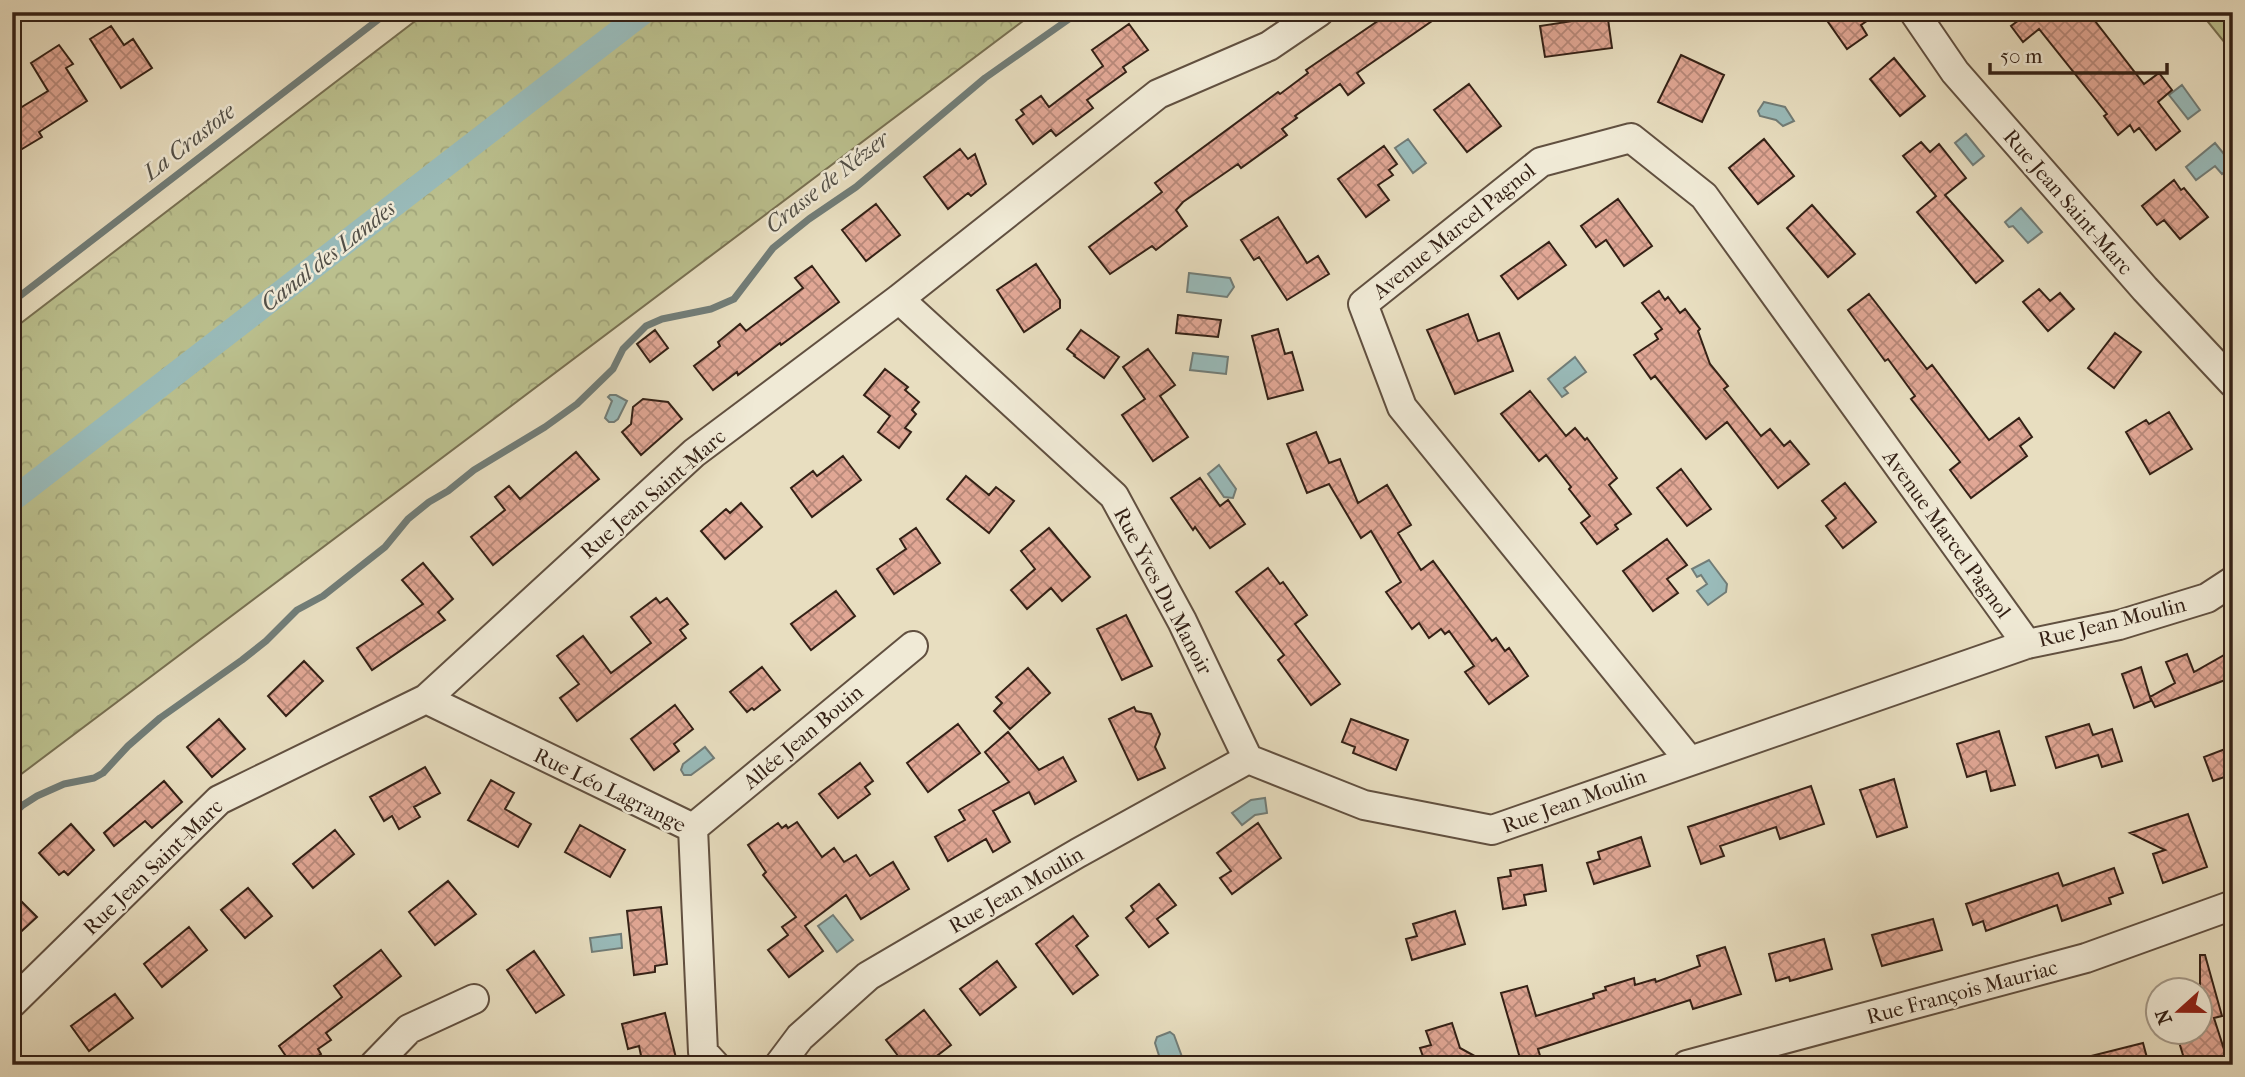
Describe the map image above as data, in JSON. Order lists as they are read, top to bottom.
{
  "streets": {
    "street": [
      "Rue Jean Saint-Marc",
      "Avenue Marcel Pagnol",
      "Rue Yves Du Manoir",
      "Rue Jean Moulin",
      "Allée Jean Bouin",
      "Rue Léo Lagrange",
      "Rue François Mauriac"
    ]
  },
  "crossings": [
    ["Rue Jean Saint-Marc", "Rue Yves Du Manoir"],
    ["Rue Jean Saint-Marc", "Rue Léo Lagrange"],
    ["Avenue Marcel Pagnol", "Rue Jean Moulin"],
    ["Rue Yves Du Manoir", "Rue Jean Moulin"],
    ["Allée Jean Bouin", "Rue Léo Lagrange"]
  ],
  "water": ["La Crastote", "Crasse de Nézer", "Canal des Landes"],
  "scale_bar": "50 m",
  "north": "left"
}
